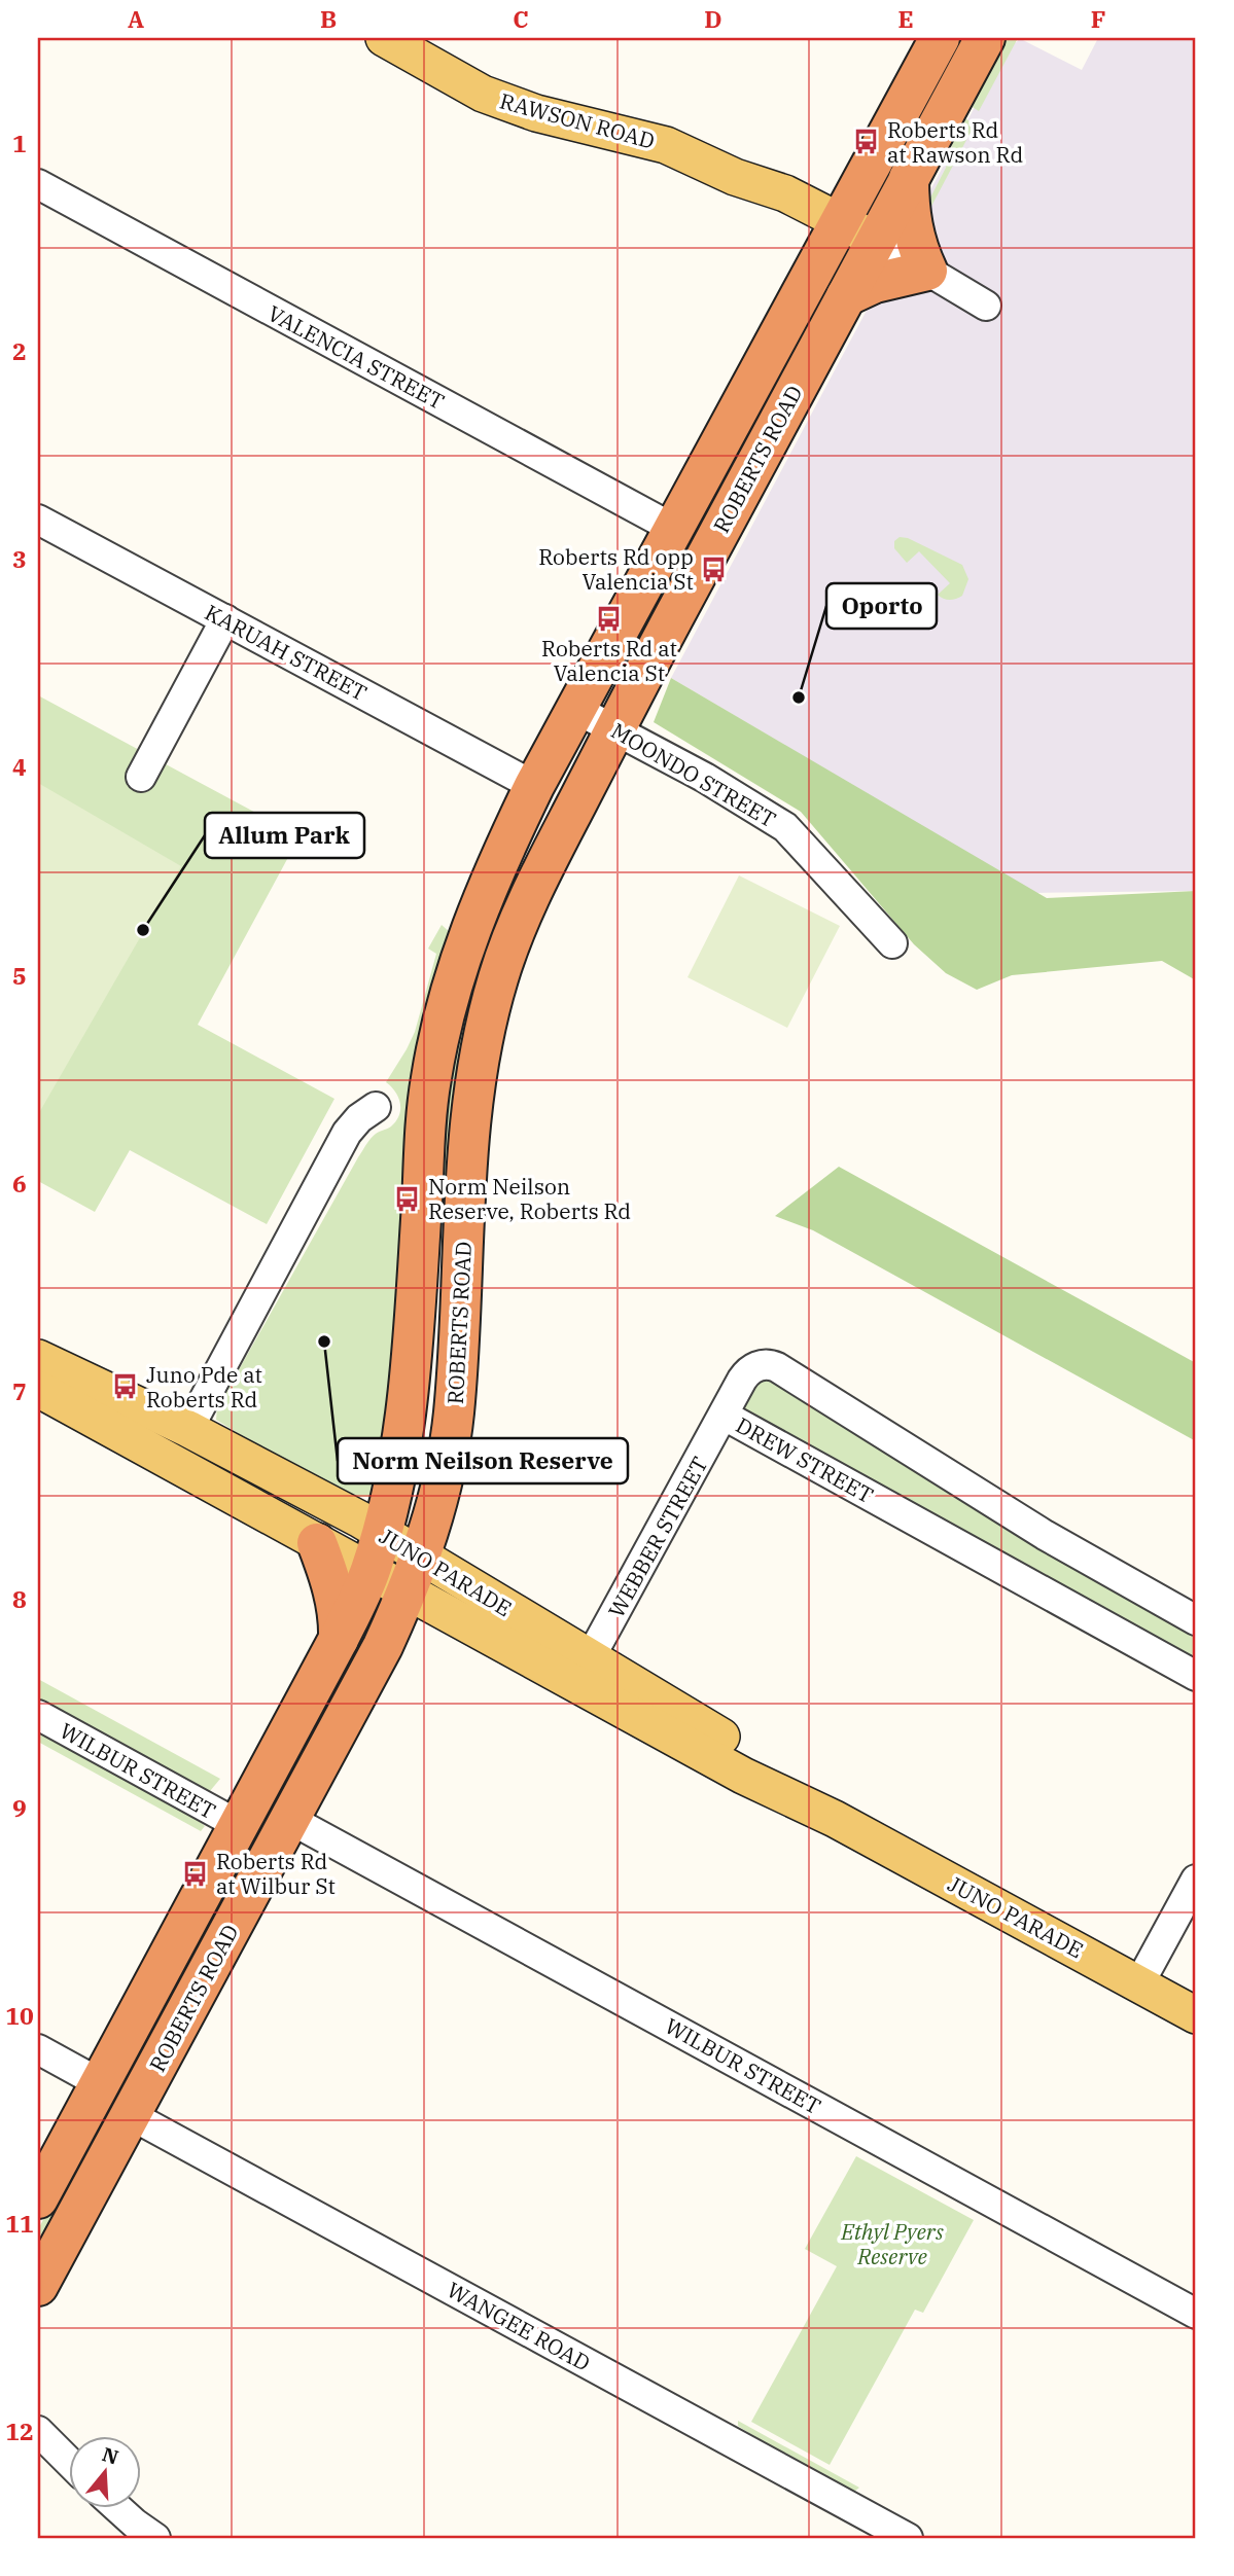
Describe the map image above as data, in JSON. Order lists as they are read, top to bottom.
{
  "streets": {
    "highway": ["ROBERTS ROAD"],
    "main road": ["RAWSON ROAD", "JUNO PARADE"],
    "street": [
      "VALENCIA STREET",
      "KARUAH STREET",
      "MOONDO STREET",
      "DREW STREET",
      "WEBBER STREET",
      "WILBUR STREET",
      "WANGEE ROAD"
    ]
  },
  "crossings": [
    ["RAWSON ROAD", "ROBERTS ROAD"],
    ["VALENCIA STREET", "ROBERTS ROAD"],
    ["ROBERTS ROAD", "KARUAH STREET"],
    ["ROBERTS ROAD", "MOONDO STREET"],
    ["ROBERTS ROAD", "JUNO PARADE"],
    ["ROBERTS ROAD", "WILBUR STREET"],
    ["ROBERTS ROAD", "WANGEE ROAD"],
    ["DREW STREET", "WEBBER STREET"],
    ["WEBBER STREET", "JUNO PARADE"]
  ],
  "parks": ["Ethyl Pyers Reserve"],
  "places": {
    "bus stop": [
      "Roberts Rd at Rawson Rd",
      "Roberts Rd opp Valencia St",
      "Roberts Rd at Valencia St",
      "Norm Neilson Reserve, Roberts Rd",
      "Juno Pde at Roberts Rd",
      "Roberts Rd at Wilbur St"
    ],
    "other": ["Oporto", "Allum Park", "Norm Neilson Reserve"]
  },
  "north": "top",
  "grid": {
    "columns": [
      "A",
      "B",
      "C",
      "D",
      "E",
      "F"
    ],
    "rows": [
      "1",
      "2",
      "3",
      "4",
      "5",
      "6",
      "7",
      "8",
      "9",
      "10",
      "11",
      "12"
    ]
  }
}
